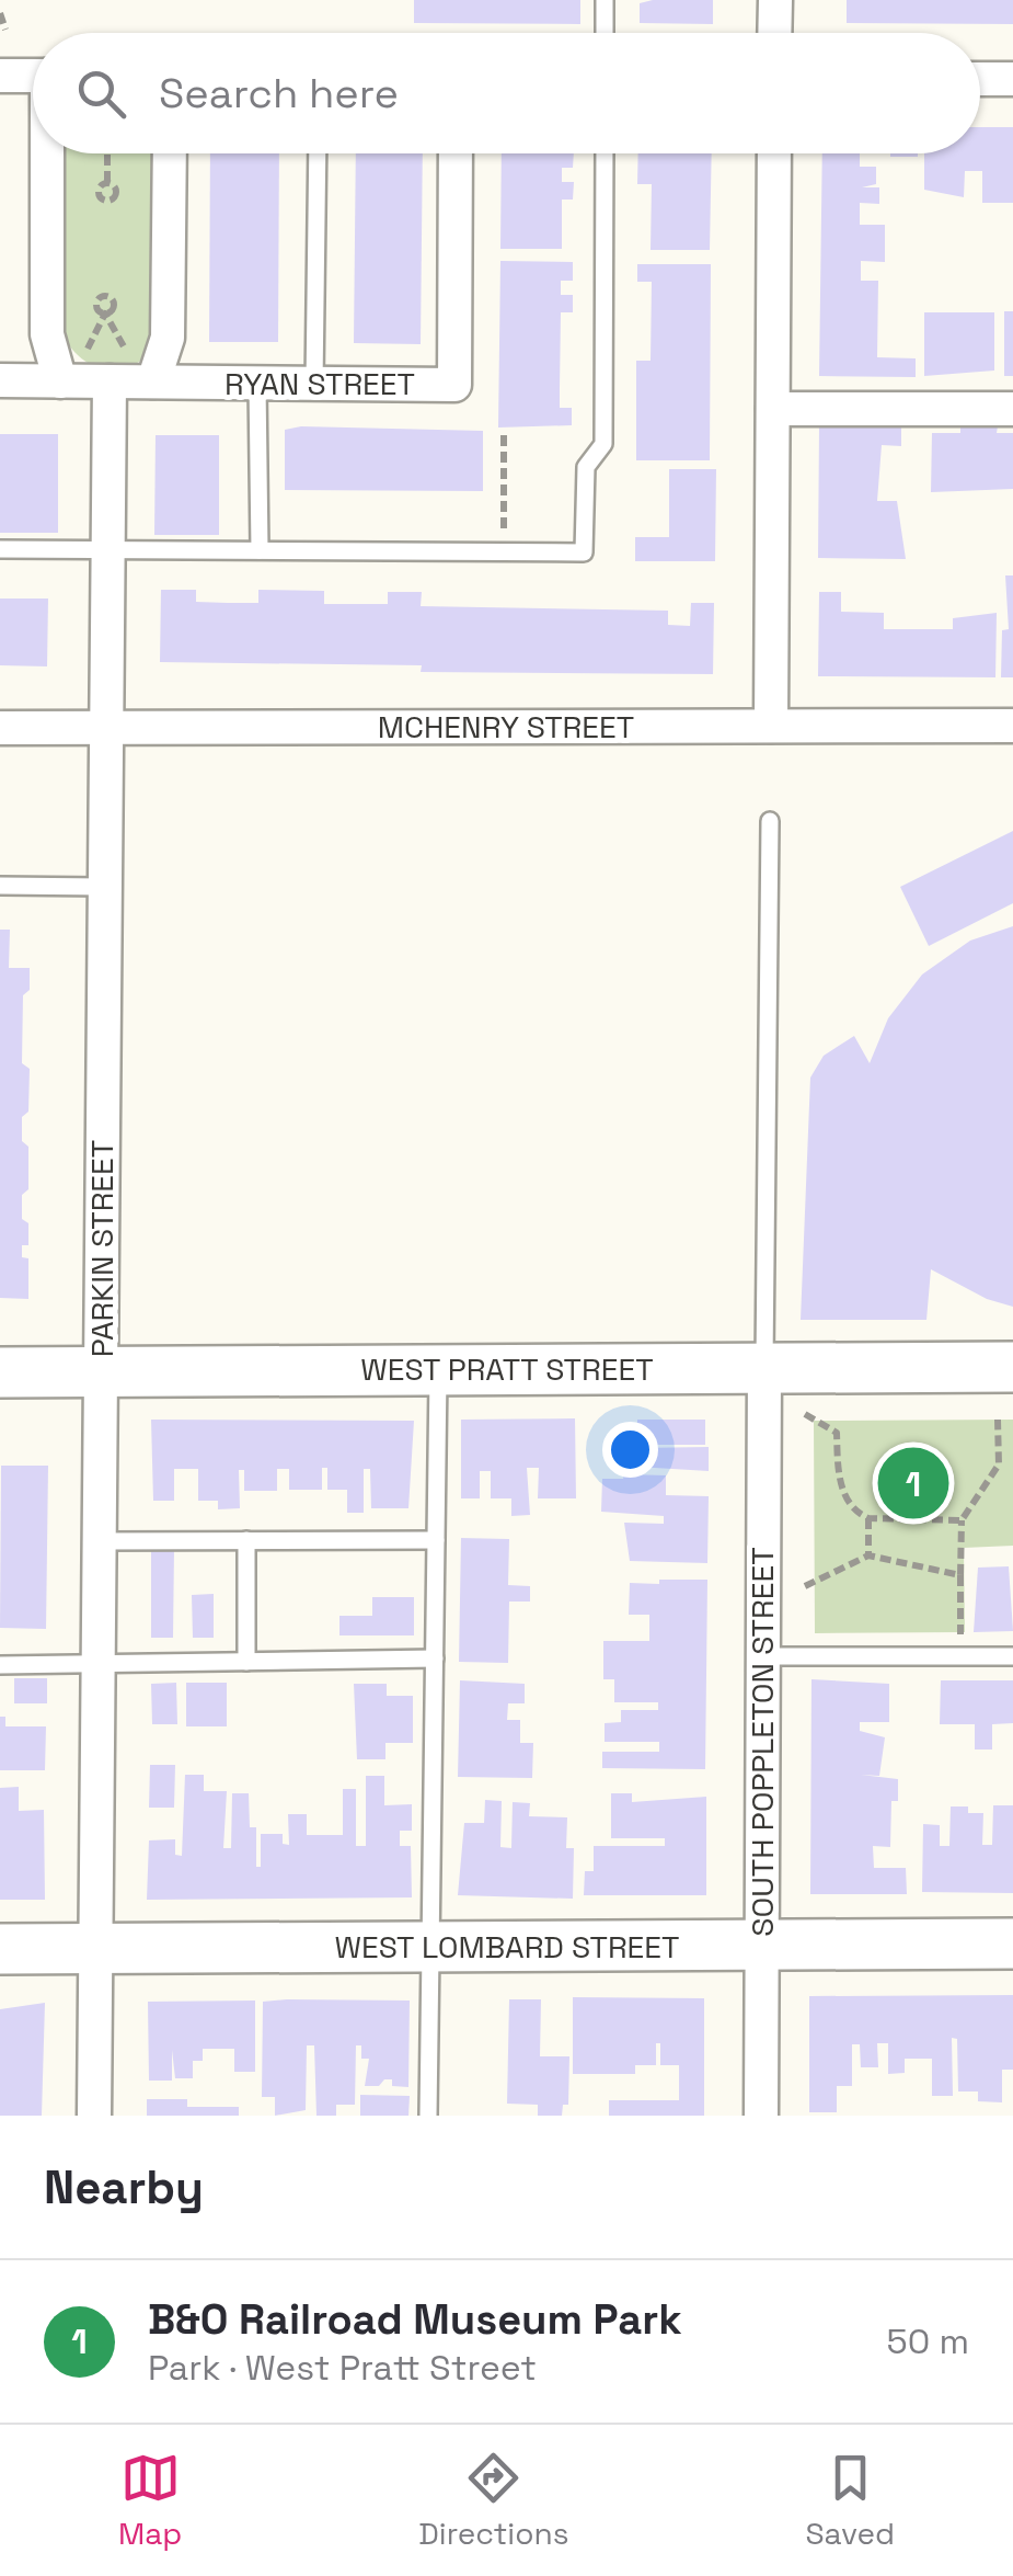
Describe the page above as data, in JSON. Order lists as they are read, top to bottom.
{
  "streets": {
    "main road": ["WEST PRATT STREET", "WEST LOMBARD STREET"],
    "street": [
      "RYAN STREET",
      "MCHENRY STREET",
      "PARKIN STREET",
      "SOUTH POPPLETON STREET"
    ]
  },
  "crossings": [
    ["RYAN STREET", "PARKIN STREET"],
    ["MCHENRY STREET", "PARKIN STREET"],
    ["PARKIN STREET", "WEST PRATT STREET"],
    ["PARKIN STREET", "WEST LOMBARD STREET"],
    ["WEST PRATT STREET", "SOUTH POPPLETON STREET"],
    ["SOUTH POPPLETON STREET", "WEST LOMBARD STREET"]
  ],
  "page": {
    "search": "Search here",
    "pins": "1",
    "heading": "Nearby",
    "list": [
      {
        "mark": "1",
        "name": "B&O Railroad Museum Park",
        "note": "Park · West Pratt Street",
        "value": "50 m"
      }
    ],
    "nav": ["Map", "Directions", "Saved"]
  }
}
